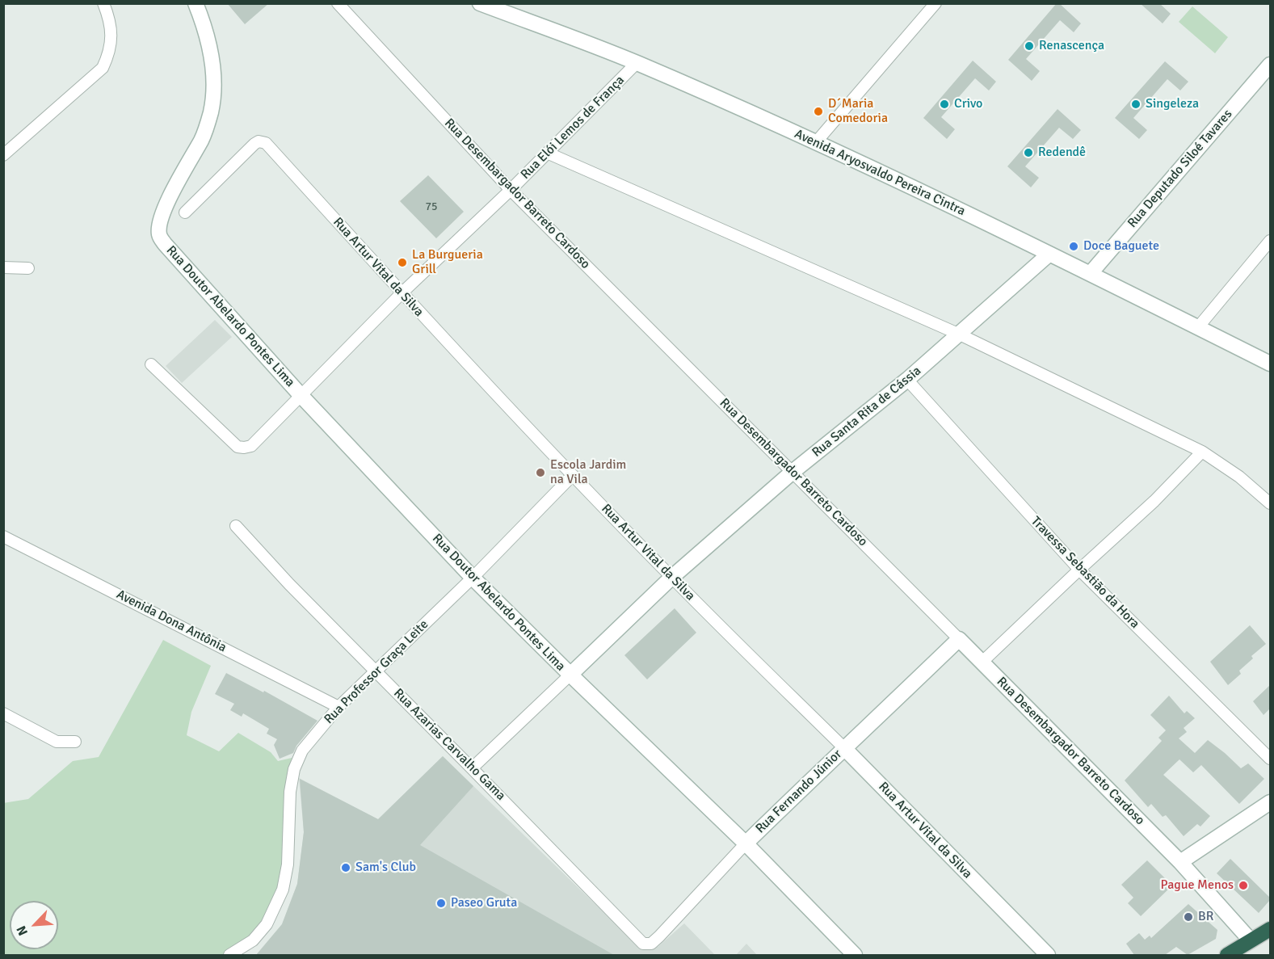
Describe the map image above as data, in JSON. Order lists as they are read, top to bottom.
{
  "streets": {
    "main road": [
      "Rua Deputado Siloé Tavares",
      "Avenida Aryosvaldo Pereira Cintra",
      "Rua Desembargador Barreto Cardoso",
      "Rua Artur Vital da Silva",
      "Rua Doutor Abelardo Pontes Lima",
      "Rua Santa Rita de Cássia",
      "Rua Fernando Júnior"
    ],
    "street": [
      "Rua Elói Lemos de França",
      "Travessa Sebastião da Hora",
      "Avenida Dona Antônia",
      "Rua Professor Graça Leite",
      "Rua Azarias Carvalho Gama"
    ]
  },
  "crossings": [
    ["Rua Elói Lemos de França", "Avenida Aryosvaldo Pereira Cintra"],
    ["Rua Elói Lemos de França", "Rua Desembargador Barreto Cardoso"],
    ["Rua Elói Lemos de França", "Rua Artur Vital da Silva"],
    ["Rua Elói Lemos de França", "Rua Doutor Abelardo Pontes Lima"],
    ["Rua Deputado Siloé Tavares", "Avenida Aryosvaldo Pereira Cintra"],
    ["Avenida Aryosvaldo Pereira Cintra", "Rua Santa Rita de Cássia"],
    ["Rua Desembargador Barreto Cardoso", "Rua Santa Rita de Cássia"],
    ["Rua Desembargador Barreto Cardoso", "Rua Fernando Júnior"],
    ["Rua Artur Vital da Silva", "Rua Santa Rita de Cássia"],
    ["Rua Artur Vital da Silva", "Rua Professor Graça Leite"],
    ["Rua Artur Vital da Silva", "Rua Fernando Júnior"],
    ["Rua Doutor Abelardo Pontes Lima", "Rua Santa Rita de Cássia"],
    ["Rua Doutor Abelardo Pontes Lima", "Rua Professor Graça Leite"],
    ["Rua Doutor Abelardo Pontes Lima", "Rua Fernando Júnior"],
    ["Rua Santa Rita de Cássia", "Travessa Sebastião da Hora"],
    ["Rua Santa Rita de Cássia", "Rua Azarias Carvalho Gama"],
    ["Avenida Dona Antônia", "Rua Professor Graça Leite"],
    ["Rua Professor Graça Leite", "Rua Azarias Carvalho Gama"],
    ["Rua Azarias Carvalho Gama", "Rua Fernando Júnior"]
  ],
  "places": [
    "Renascença",
    "Crivo",
    "Singeleza",
    "D´Maria Comedoria",
    "Redendê",
    "Doce Baguete",
    "La Burgueria Grill",
    "Escola Jardim na Vila",
    "Sam's Club",
    "Pague Menos",
    "Paseo Gruta",
    "BR"
  ],
  "house_numbers": ["75"],
  "north": "bottom left"
}
